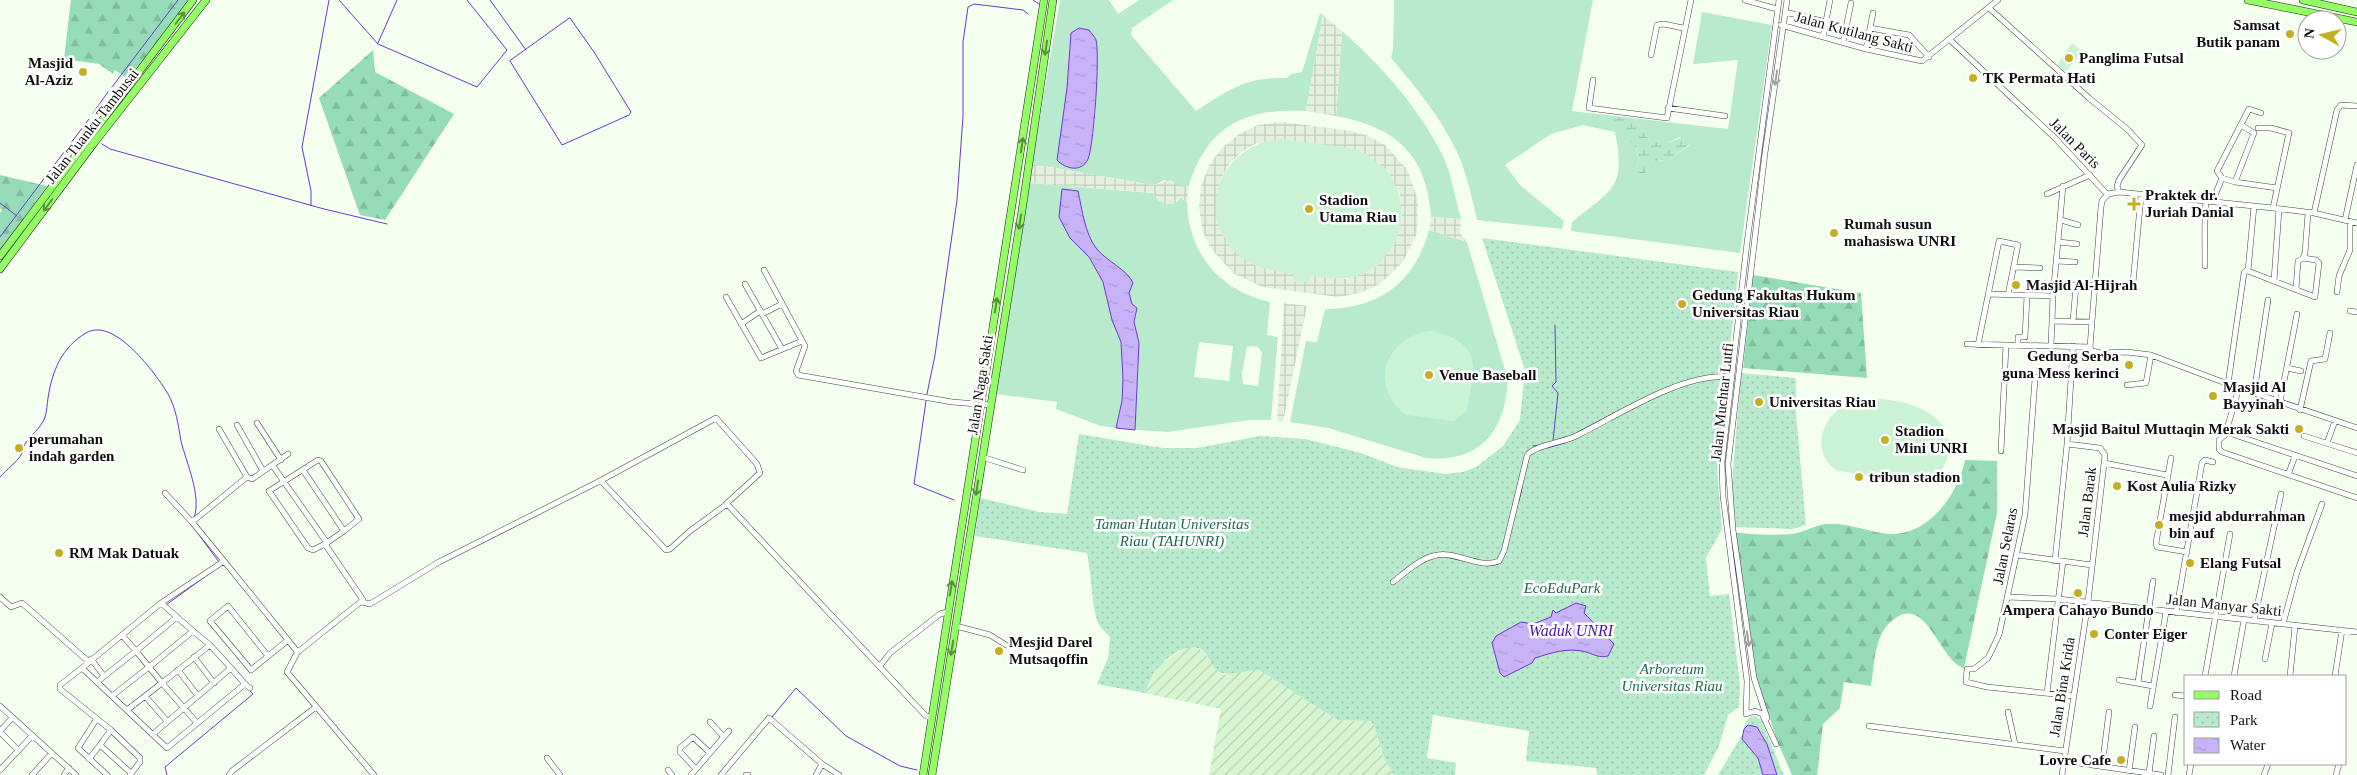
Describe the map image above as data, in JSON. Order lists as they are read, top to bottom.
{
  "streets": {
    "main road": ["Jalan Tuanku Tambusai", "Jalan Naga Sakti"],
    "street": [
      "Jalan Kutilang Sakti",
      "Jalan Paris",
      "Jalan Muchtar Lutfi",
      "Jalan Barak",
      "Jalan Selaras",
      "Jalan Manyar Sakti",
      "Jalan Bina Krida"
    ]
  },
  "crossings": [
    ["Jalan Kutilang Sakti", "Jalan Paris"],
    ["Jalan Kutilang Sakti", "Jalan Muchtar Lutfi"],
    ["Jalan Barak", "Jalan Manyar Sakti"],
    ["Jalan Barak", "Jalan Bina Krida"],
    ["Jalan Selaras", "Jalan Manyar Sakti"],
    ["Jalan Manyar Sakti", "Jalan Bina Krida"]
  ],
  "water": ["Waduk UNRI"],
  "parks": ["Taman Hutan Universitas Riau (TAHUNRI)", "EcoEduPark", "Arboretum Universitas Riau"],
  "places": {
    "other": [
      "Samsat Butik panam",
      "Panglima Futsal",
      "Masjid Al-Aziz",
      "TK Permata Hati",
      "Stadion Utama Riau",
      "Rumah susun mahasiswa UNRI",
      "Masjid Al-Hijrah",
      "Gedung Fakultas Hukum Universitas Riau",
      "Gedung Serba guna Mess kerinci",
      "Venue Baseball",
      "Masjid Al Bayyinah",
      "Universitas Riau",
      "Masjid Baitul Muttaqin Merak Sakti",
      "Stadion Mini UNRI",
      "perumahan indah garden",
      "tribun stadion",
      "Kost Aulia Rizky",
      "mesjid abdurrahman bin auf",
      "RM Mak Datuak",
      "Elang Futsal",
      "Ampera Cahayo Bundo",
      "Conter Eiger",
      "Mesjid Darel Mutsaqoffin",
      "Lovre Cafe"
    ],
    "health": ["Praktek dr. Juriah Danial"]
  },
  "legend": ["Road", "Park", "Water"],
  "north": "left"
}
